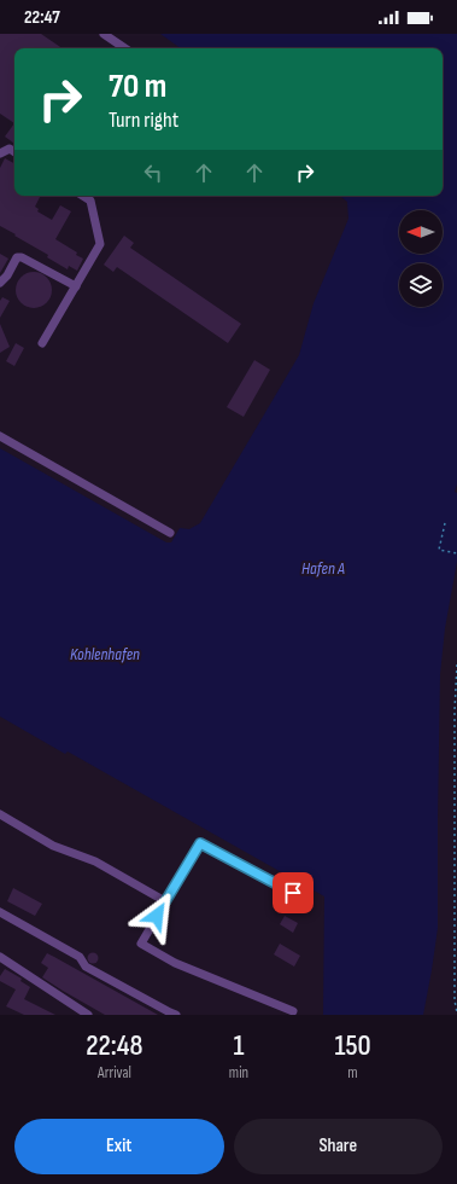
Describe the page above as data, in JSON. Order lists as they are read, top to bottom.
{
  "water": ["Hafen A", "Kohlenhafen"],
  "north": "left",
  "page": {
    "status": "22:47",
    "turn": ["70 m", "Turn right"],
    "eta": [
      "22:48",
      "Arrival",
      "1",
      "min",
      "150",
      "m"
    ],
    "buttons": ["Exit", "Share"]
  }
}
